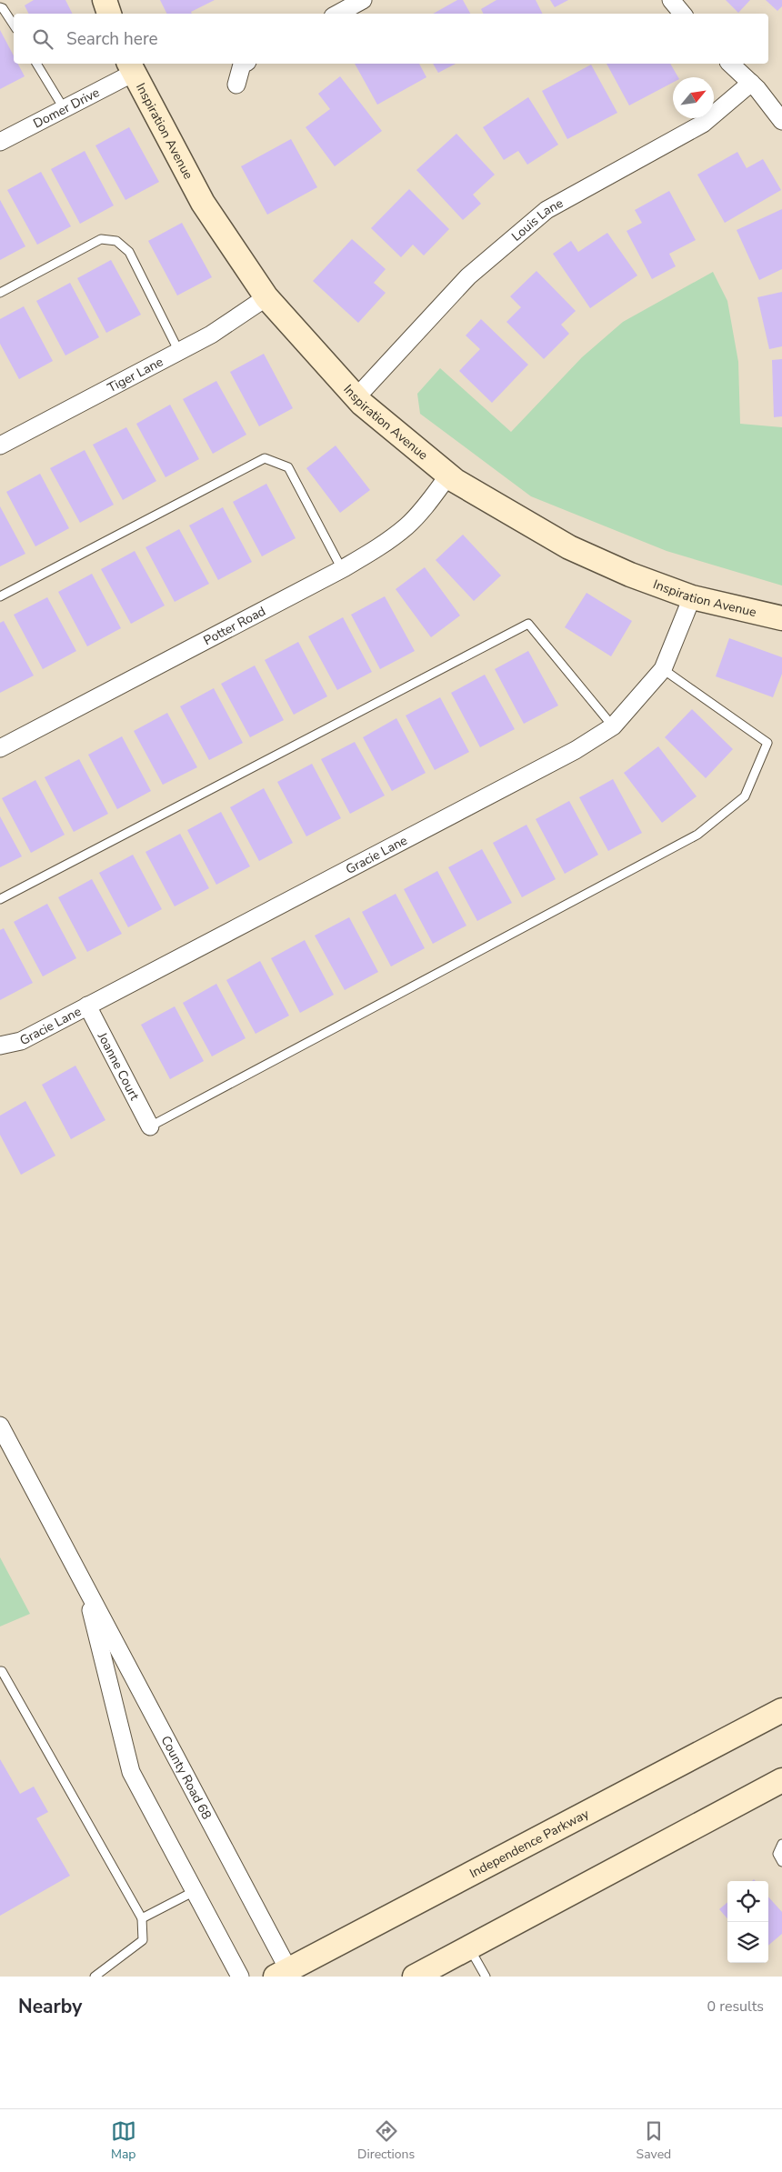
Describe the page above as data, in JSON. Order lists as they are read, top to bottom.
{
  "streets": {
    "main road": ["Inspiration Avenue", "Independence Parkway"],
    "street": [
      "Domer Drive",
      "Louis Lane",
      "Tiger Lane",
      "Potter Road",
      "Gracie Lane",
      "Joanne Court",
      "County Road 68"
    ]
  },
  "crossings": [
    ["Domer Drive", "Inspiration Avenue"],
    ["Inspiration Avenue", "Louis Lane"],
    ["Inspiration Avenue", "Tiger Lane"],
    ["Inspiration Avenue", "Potter Road"],
    ["Inspiration Avenue", "Gracie Lane"],
    ["Gracie Lane", "Joanne Court"],
    ["County Road 68", "Independence Parkway"]
  ],
  "north": "top right",
  "page": {
    "search": "Search here",
    "heading": ["Nearby", "0 results"],
    "nav": ["Map", "Directions", "Saved"]
  }
}
